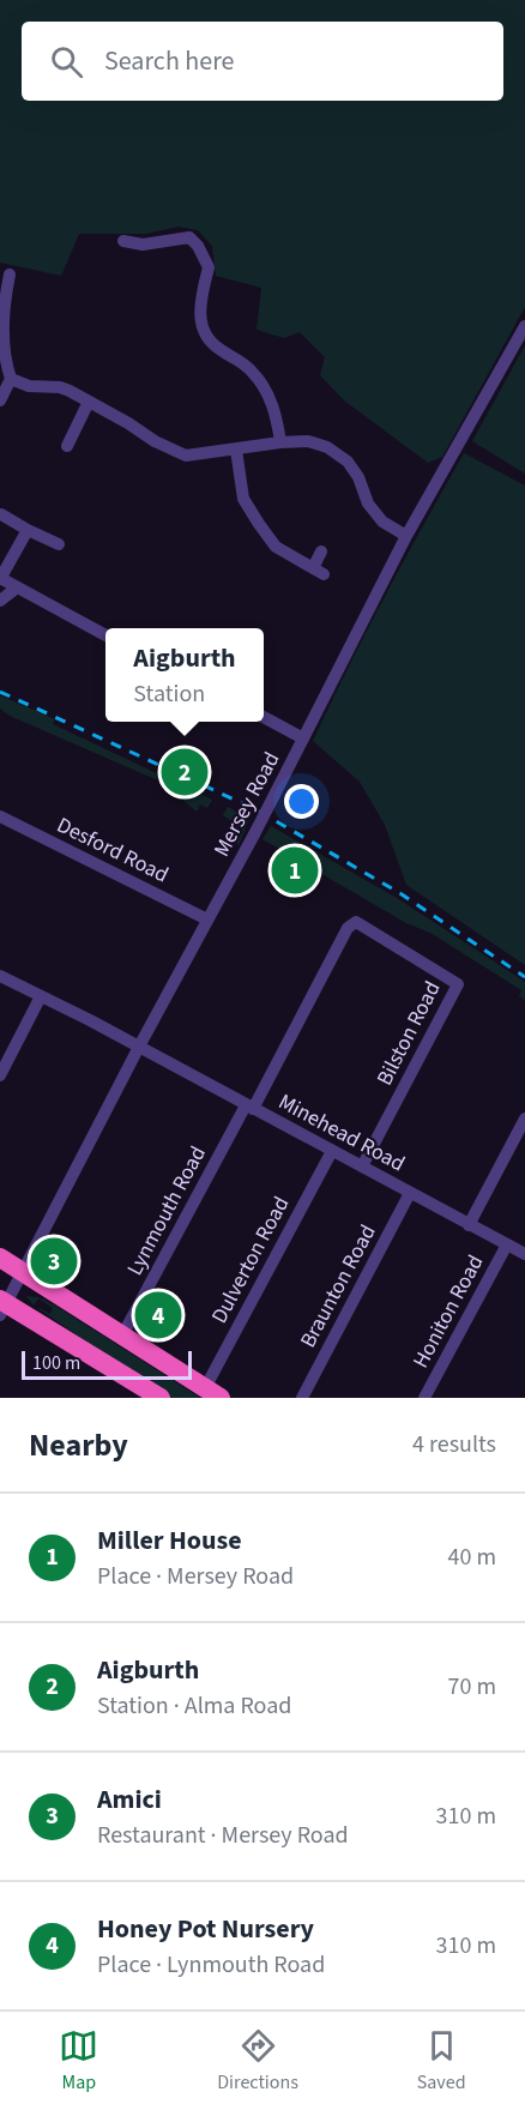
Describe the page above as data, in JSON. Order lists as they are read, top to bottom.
{
  "streets": {
    "street": [
      "Mersey Road",
      "Desford Road",
      "Bilston Road",
      "Minehead Road",
      "Lynmouth Road",
      "Dulverton Road",
      "Braunton Road",
      "Honiton Road"
    ]
  },
  "crossings": [
    ["Mersey Road", "Desford Road"],
    ["Mersey Road", "Minehead Road"],
    ["Bilston Road", "Minehead Road"],
    ["Bilston Road", "Lynmouth Road"],
    ["Minehead Road", "Lynmouth Road"],
    ["Minehead Road", "Dulverton Road"],
    ["Minehead Road", "Braunton Road"],
    ["Minehead Road", "Honiton Road"]
  ],
  "scale_bar": "100 m",
  "page": {
    "search": "Search here",
    "popup": ["Aigburth", "Station"],
    "pins": [
      "2",
      "1",
      "3",
      "4"
    ],
    "scale": "100 m",
    "heading": ["Nearby", "4 results"],
    "list": [
      {
        "mark": "1",
        "name": "Miller House",
        "note": "Place · Mersey Road",
        "value": "40 m"
      },
      {
        "mark": "2",
        "name": "Aigburth",
        "note": "Station · Alma Road",
        "value": "70 m"
      },
      {
        "mark": "3",
        "name": "Amici",
        "note": "Restaurant · Mersey Road",
        "value": "310 m"
      },
      {
        "mark": "4",
        "name": "Honey Pot Nursery",
        "note": "Place · Lynmouth Road",
        "value": "310 m"
      }
    ],
    "nav": ["Map", "Directions", "Saved"]
  }
}
